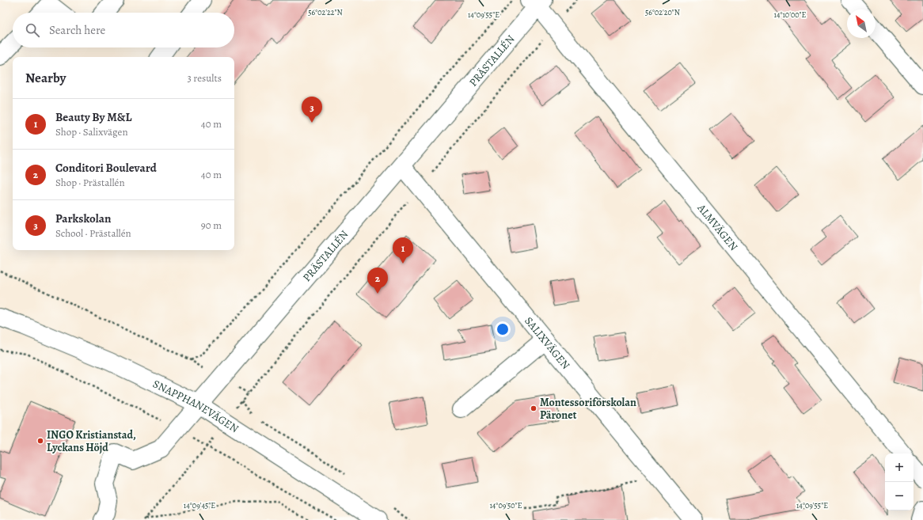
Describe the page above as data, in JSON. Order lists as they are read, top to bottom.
{
  "streets": {
    "street": [
      "PRÄSTALLÉN",
      "ALMVÄGEN",
      "SALIXVÄGEN",
      "SNAPPHANEVÄGEN"
    ]
  },
  "crossings": [
    ["PRÄSTALLÉN", "ALMVÄGEN"],
    ["PRÄSTALLÉN", "SALIXVÄGEN"],
    ["PRÄSTALLÉN", "SNAPPHANEVÄGEN"]
  ],
  "places": ["Montessoriförskolan Päronet", "INGO Kristianstad, Lyckans Höjd"],
  "north": "top left",
  "page": {
    "search": "Search here",
    "heading": ["Nearby", "3 results"],
    "pins": ["3", "1", "2"],
    "list": [
      {
        "mark": "1",
        "name": "Beauty By M&L",
        "note": "Shop · Salixvägen",
        "value": "40 m"
      },
      {
        "mark": "2",
        "name": "Conditori Boulevard",
        "note": "Shop · Prästallén",
        "value": "40 m"
      },
      {
        "mark": "3",
        "name": "Parkskolan",
        "note": "School · Prästallén",
        "value": "90 m"
      }
    ],
    "map_buttons": ["+", "−"]
  },
  "coordinates": [
    "56°02'22\"N",
    "56°02'20\"N",
    "14°09'55\"E",
    "14°10'00\"E",
    "14°09'45\"E",
    "14°09'50\"E"
  ]
}
